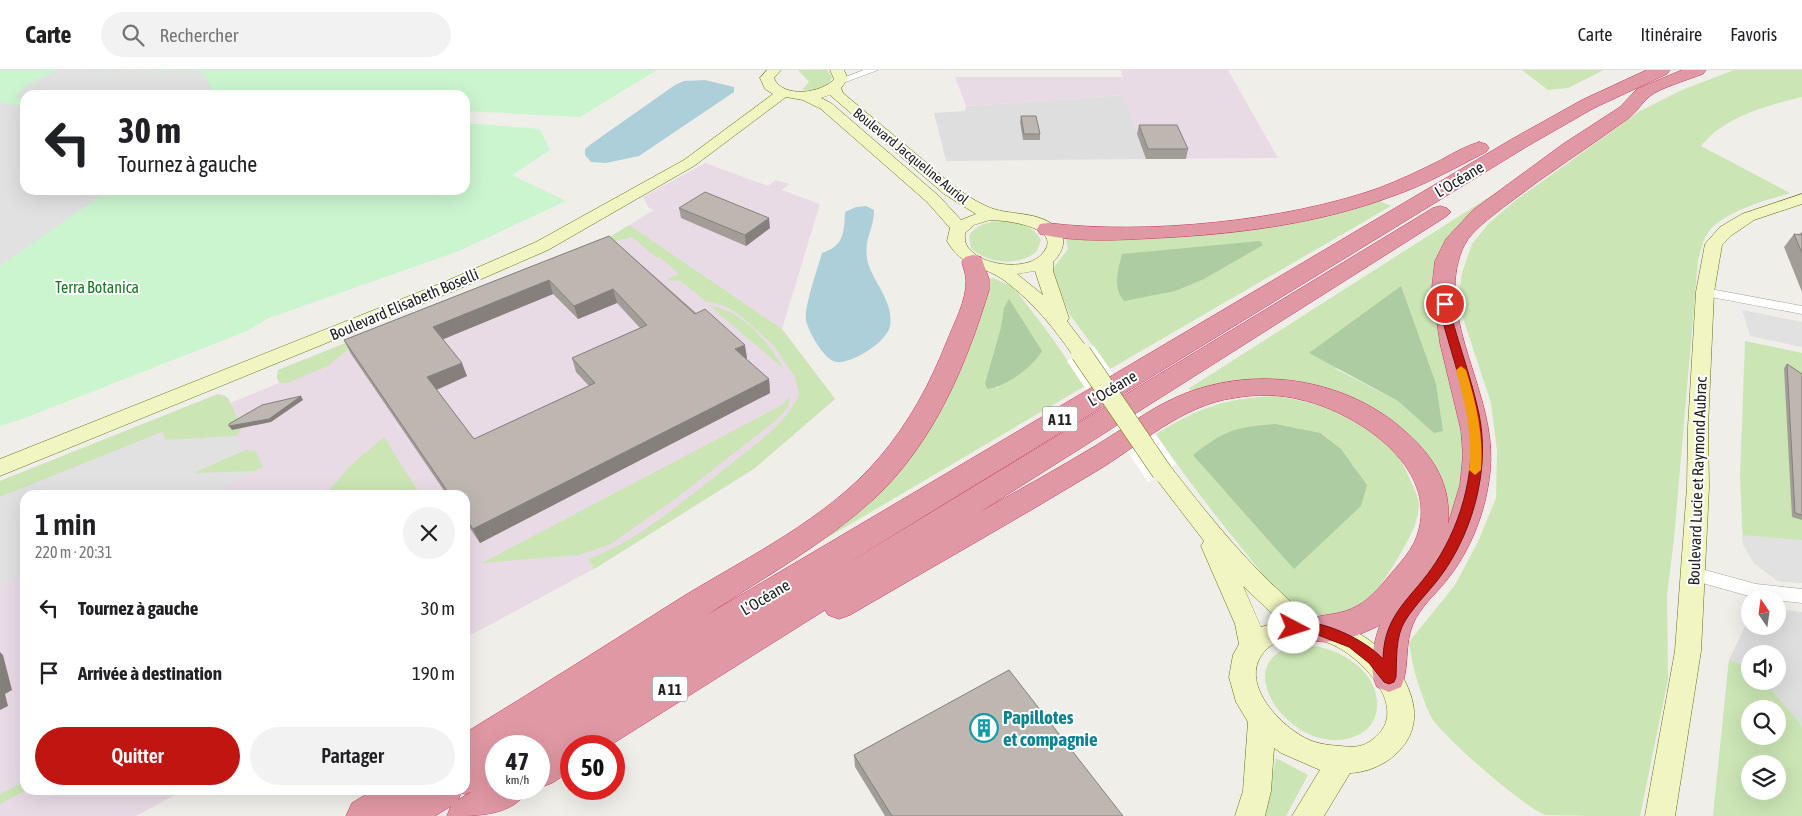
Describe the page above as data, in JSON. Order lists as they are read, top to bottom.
{
  "streets": {
    "highway": ["L’Océane", "A 11"],
    "street": ["Boulevard Jacqueline Auriol", "Boulevard Elisabeth Boselli", "Boulevard Lucie et Raymond Aubrac"]
  },
  "parks": ["Terra Botanica"],
  "places": {
    "building": ["Papillotes et compagnie"]
  },
  "north": "top",
  "page": {
    "header": "Carte",
    "search": "Rechercher",
    "nav": ["Carte", "Itinéraire", "Favoris"],
    "turn": ["30 m", "Tournez à gauche"],
    "heading": ["1 min", "220 m · 20:31"],
    "list": [
      {
        "name": "Tournez à gauche",
        "value": "30 m"
      },
      {
        "name": "Arrivée à destination",
        "value": "190 m"
      }
    ],
    "buttons": ["Quitter", "Partager"],
    "speed": "47 km/h",
    "limit": "50"
  }
}
